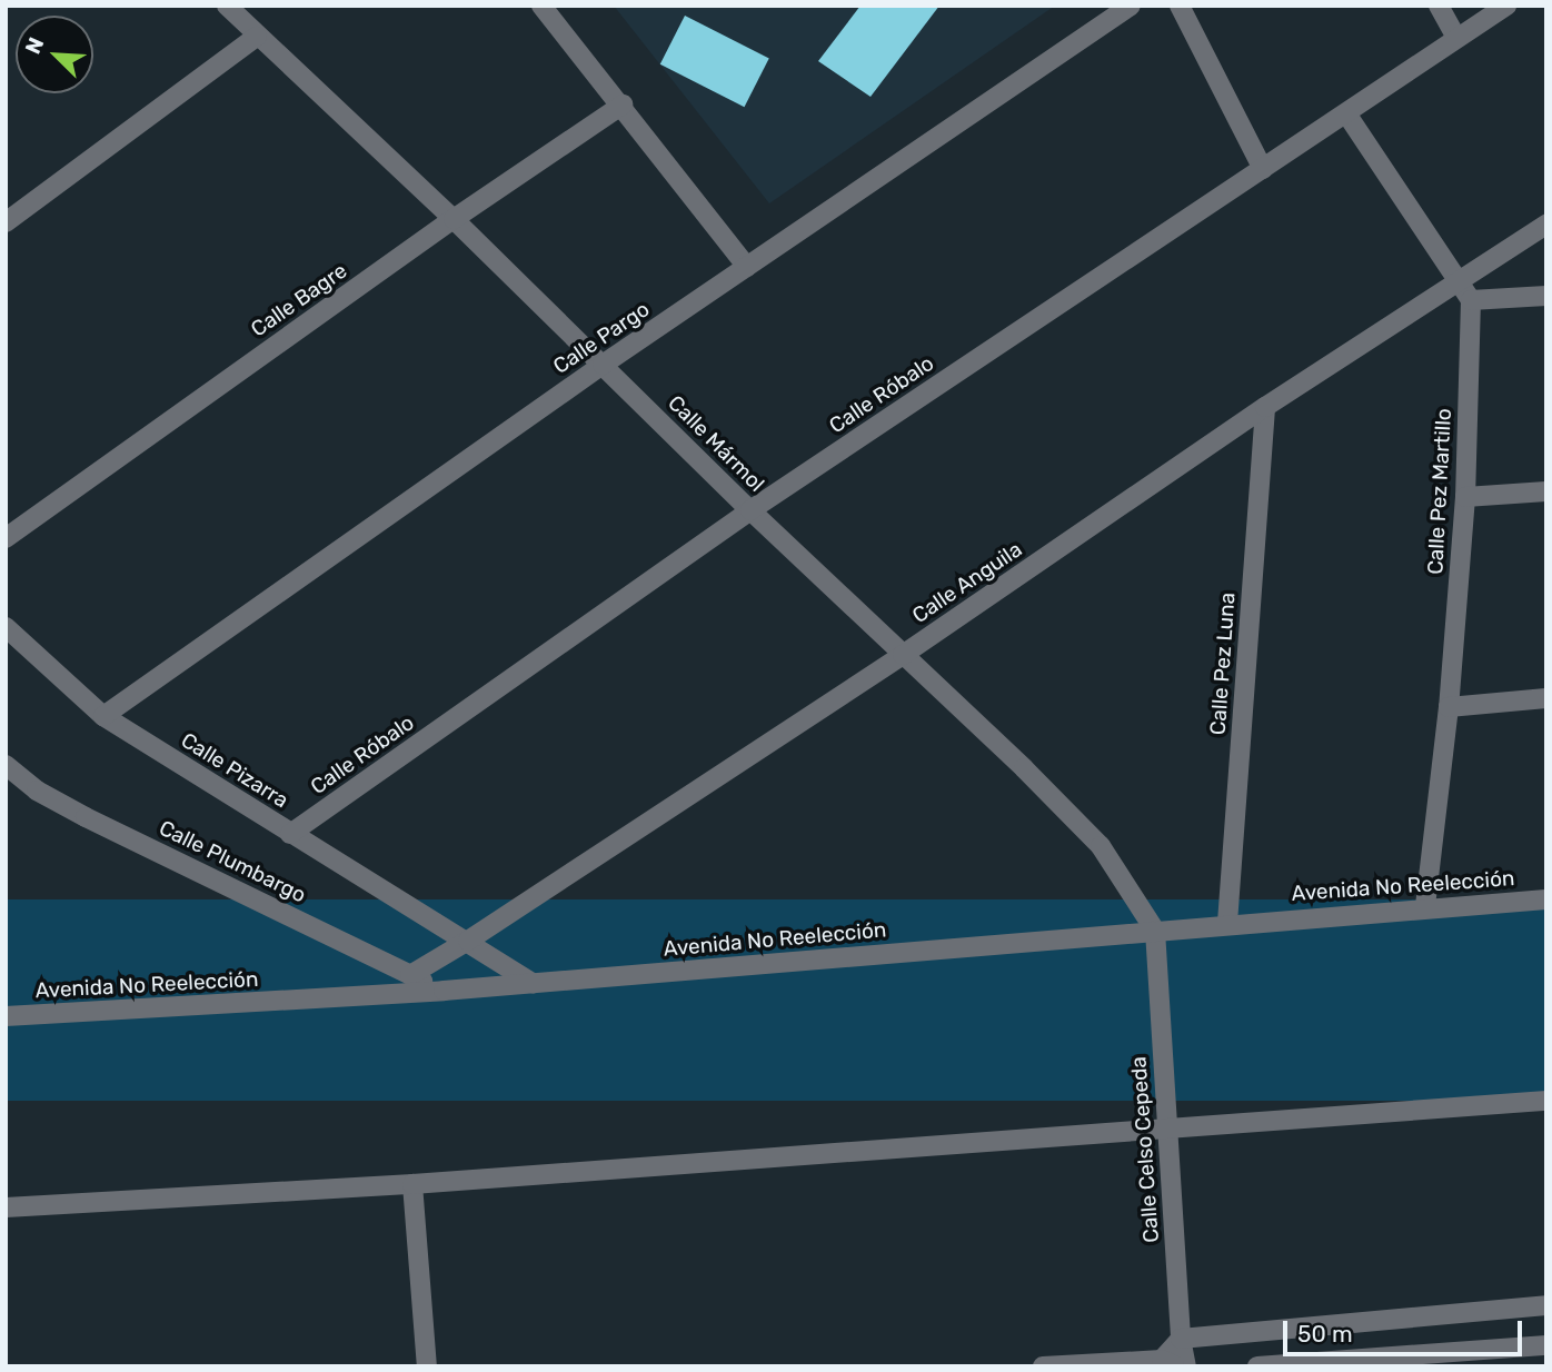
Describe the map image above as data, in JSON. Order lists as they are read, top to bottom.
{
  "streets": {
    "street": [
      "Calle Bagre",
      "Calle Pargo",
      "Calle Róbalo",
      "Calle Mármol",
      "Calle Pez Martillo",
      "Calle Anguila",
      "Calle Pez Luna",
      "Calle Pizarra",
      "Calle Plumbargo",
      "Avenida No Reelección",
      "Calle Celso Cepeda"
    ]
  },
  "crossings": [
    ["Calle Bagre", "Calle Mármol"],
    ["Calle Pargo", "Calle Mármol"],
    ["Calle Pargo", "Calle Pizarra"],
    ["Calle Róbalo", "Calle Mármol"],
    ["Calle Róbalo", "Calle Pizarra"],
    ["Calle Mármol", "Calle Anguila"],
    ["Calle Mármol", "Avenida No Reelección"],
    ["Calle Mármol", "Calle Celso Cepeda"],
    ["Calle Pez Martillo", "Calle Anguila"],
    ["Calle Pez Martillo", "Avenida No Reelección"],
    ["Calle Anguila", "Calle Pez Luna"],
    ["Calle Anguila", "Calle Pizarra"],
    ["Calle Anguila", "Calle Plumbargo"],
    ["Calle Pez Luna", "Avenida No Reelección"],
    ["Calle Pizarra", "Avenida No Reelección"],
    ["Calle Plumbargo", "Avenida No Reelección"],
    ["Avenida No Reelección", "Calle Celso Cepeda"]
  ],
  "scale_bar": "50 m",
  "north": "top left"
}
